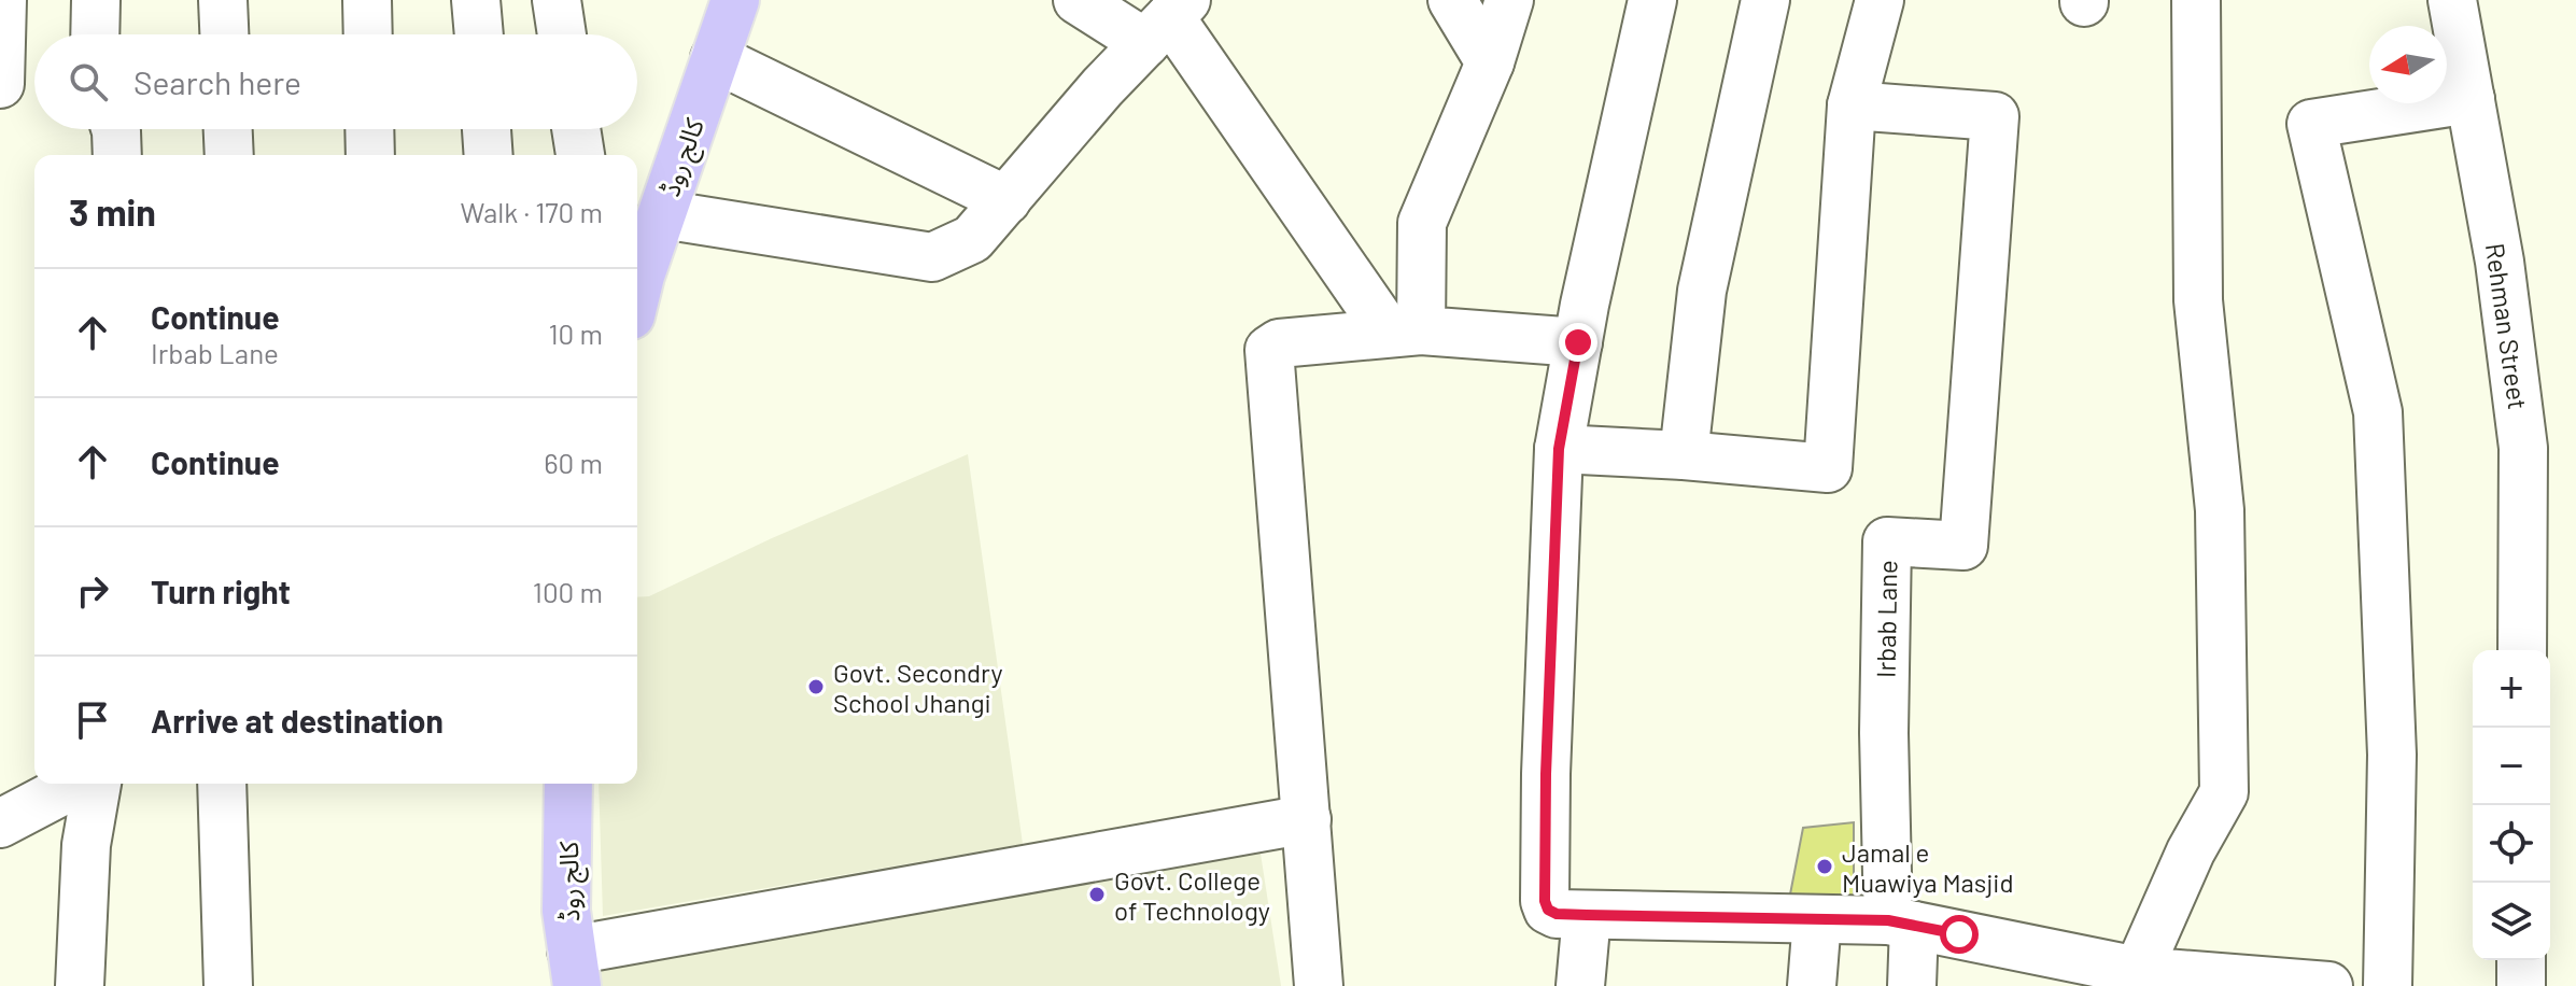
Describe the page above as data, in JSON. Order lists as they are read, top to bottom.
{
  "streets": {
    "main road": ["کالج روڈ"],
    "street": ["Rehman Street", "Irbab Lane"]
  },
  "places": ["Govt. Secondry School Jhangi", "Jamal e Muawiya Masjid", "Govt. College of Technology"],
  "north": "left",
  "page": {
    "search": "Search here",
    "heading": ["3 min", "Walk · 170 m"],
    "list": [
      ["Continue", "Irbab Lane", "10 m"],
      ["Continue", "60 m"],
      ["Turn right", "100 m"],
      "Arrive at destination"
    ],
    "map_buttons": ["+", "−"]
  }
}
